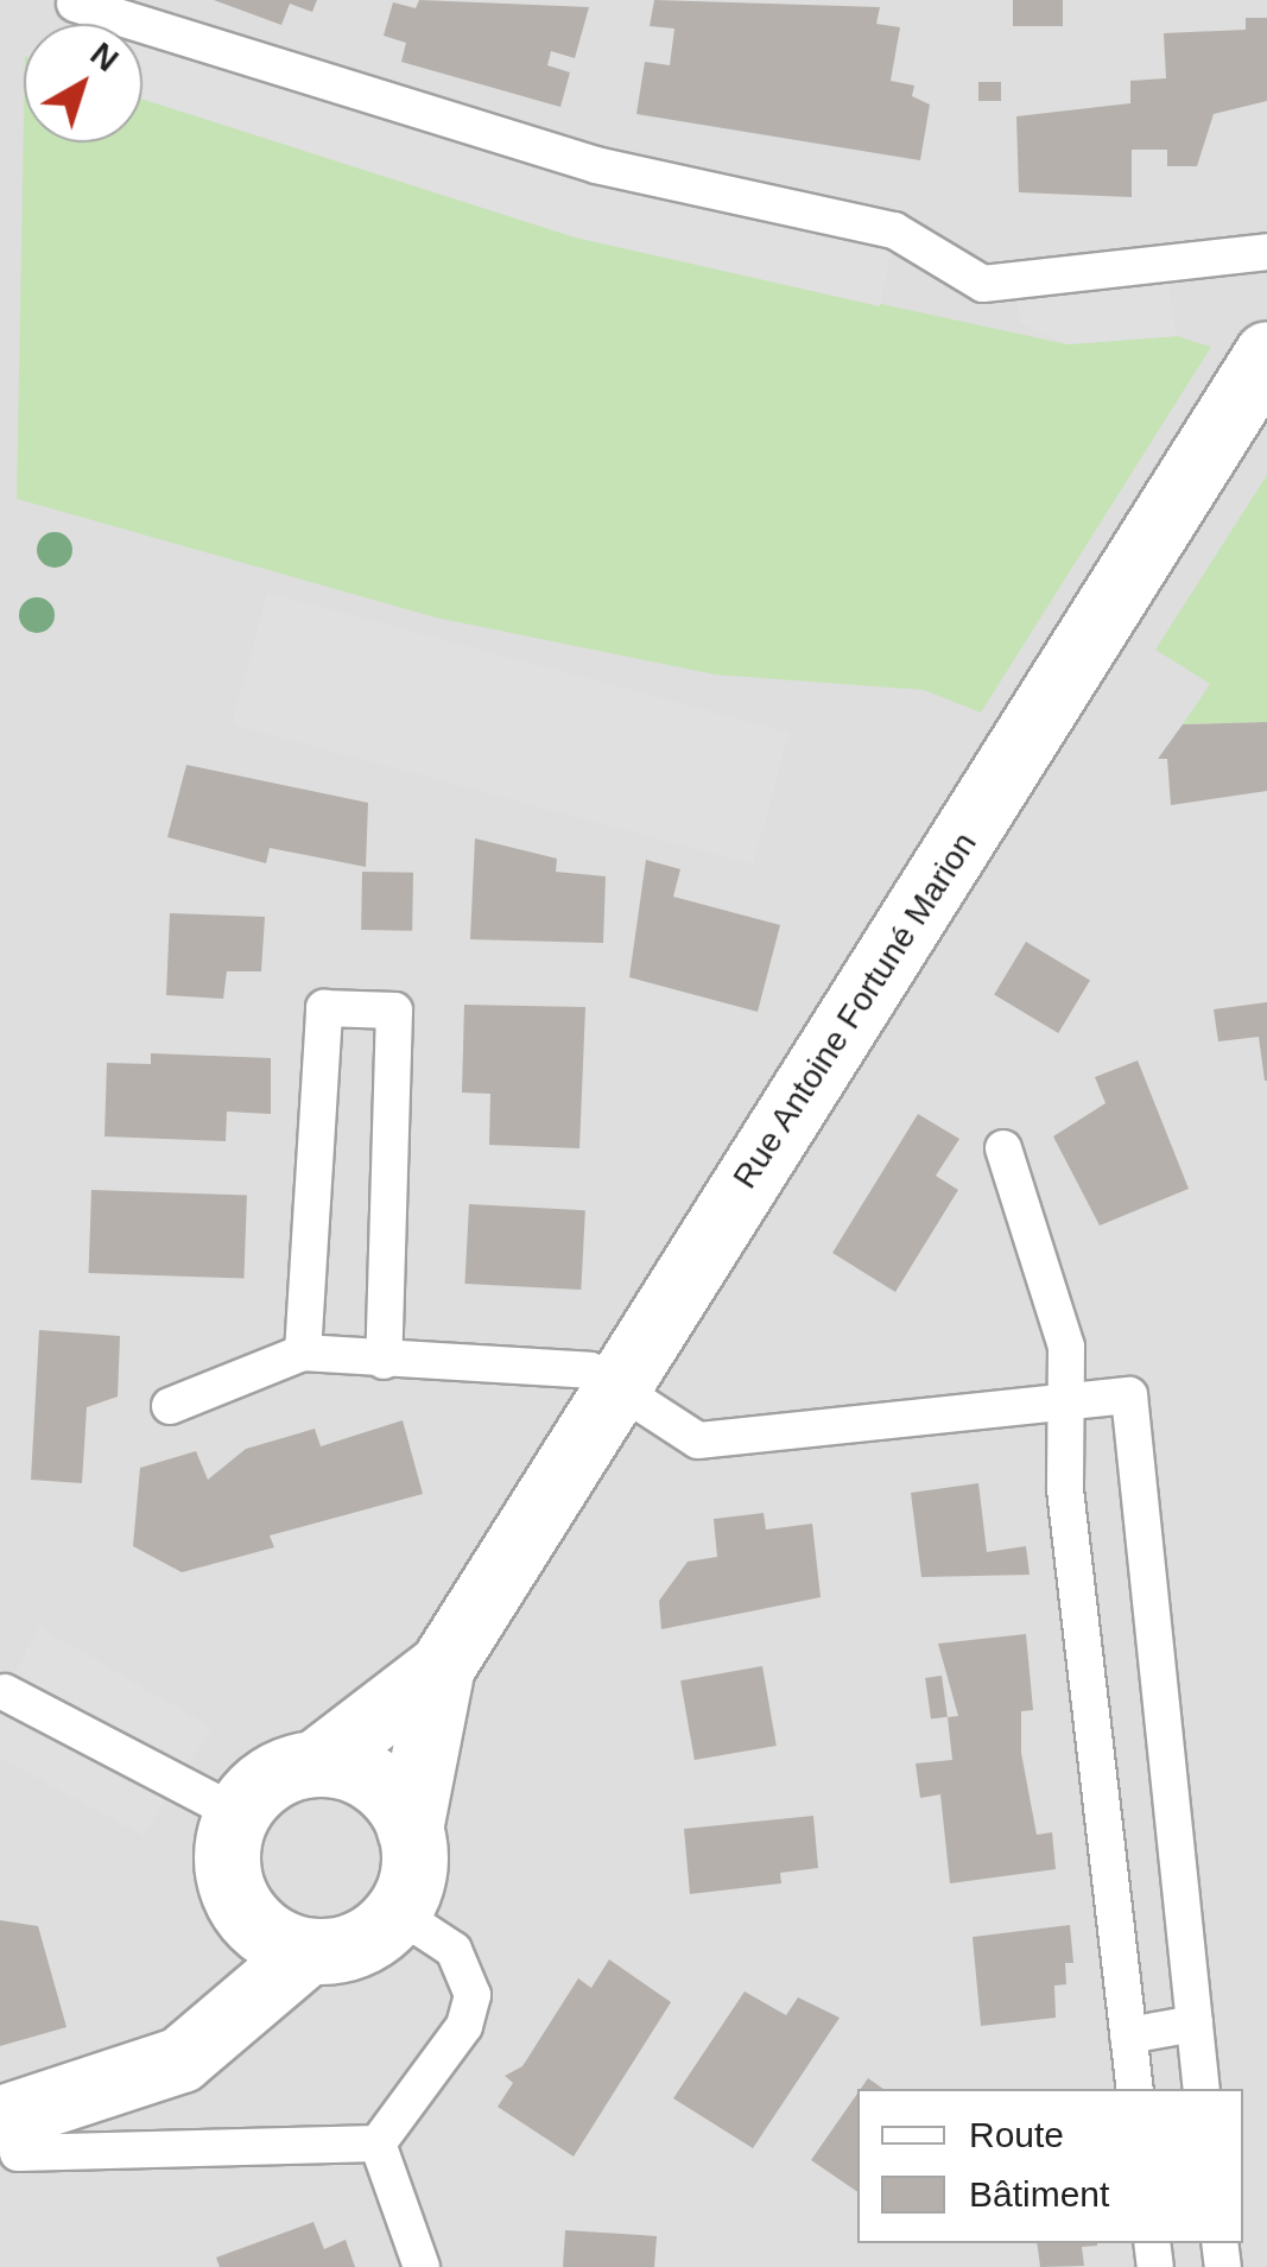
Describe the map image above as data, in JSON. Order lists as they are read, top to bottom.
{
  "streets": {
    "street": ["Rue Antoine Fortuné Marion"]
  },
  "legend": ["Route", "Bâtiment"],
  "north": "top right"
}
